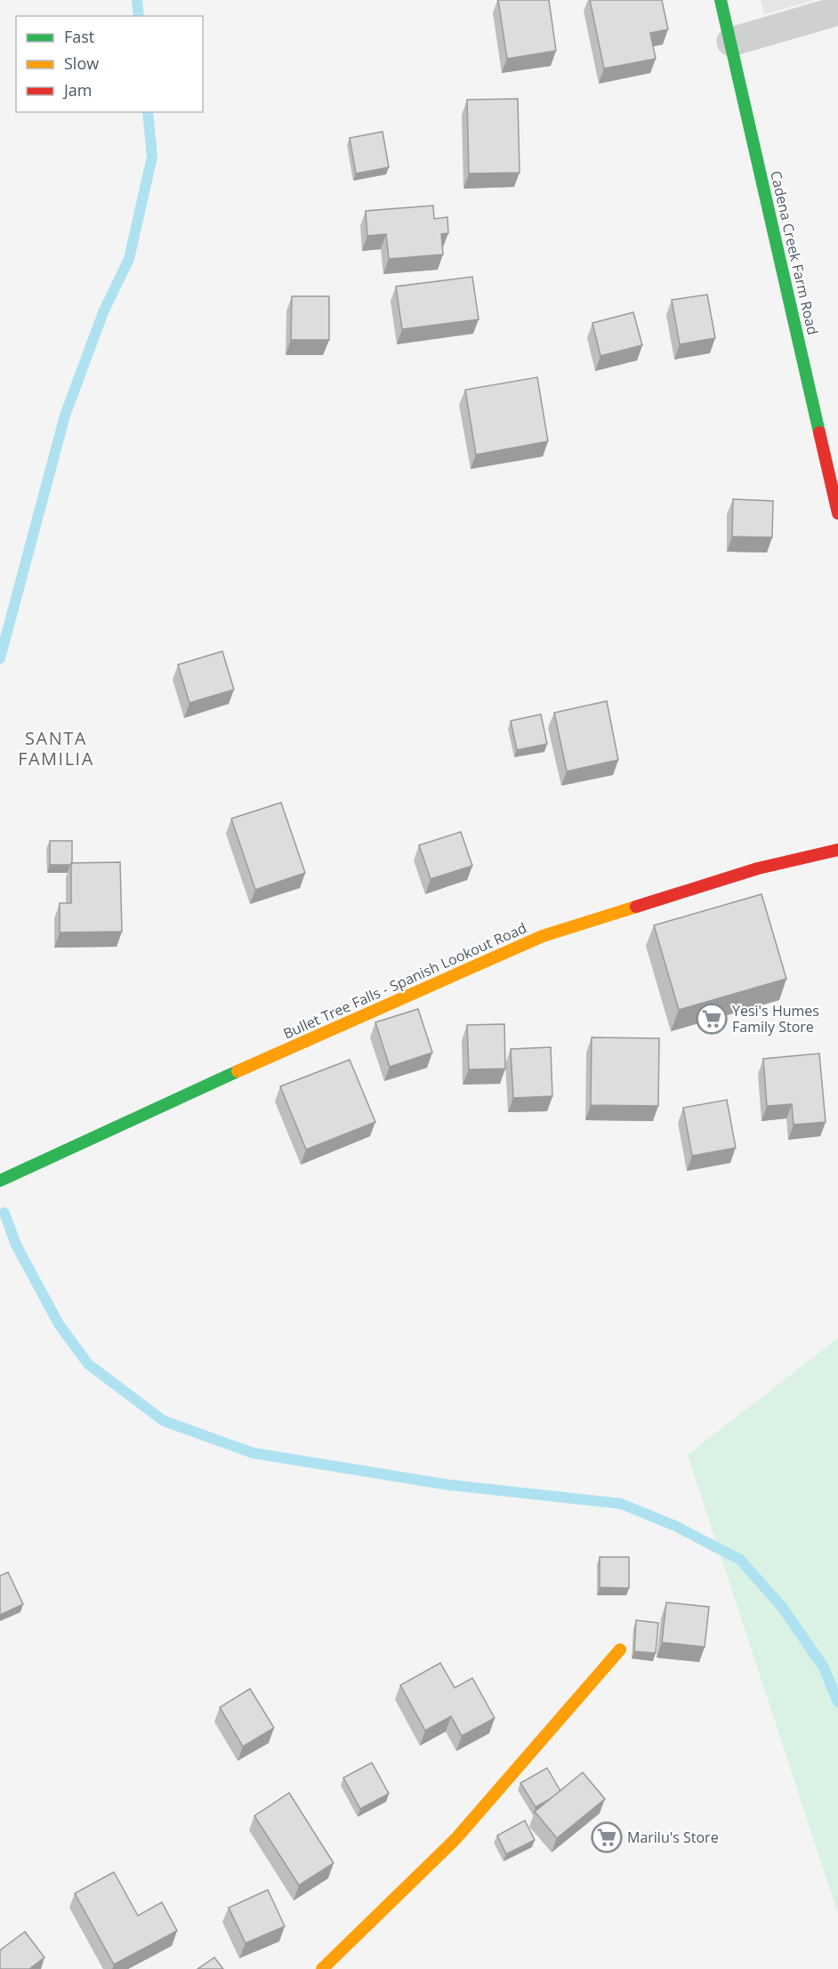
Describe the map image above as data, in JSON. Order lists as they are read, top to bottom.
{
  "streets": {
    "street": ["Cadena Creek Farm Road", "Bullet Tree Falls - Spanish Lookout Road"]
  },
  "districts": ["SANTA FAMILIA"],
  "places": {
    "supermarket": ["Yesi's Humes Family Store", "Marilu's Store"]
  },
  "legend": ["Fast", "Slow", "Jam"]
}
